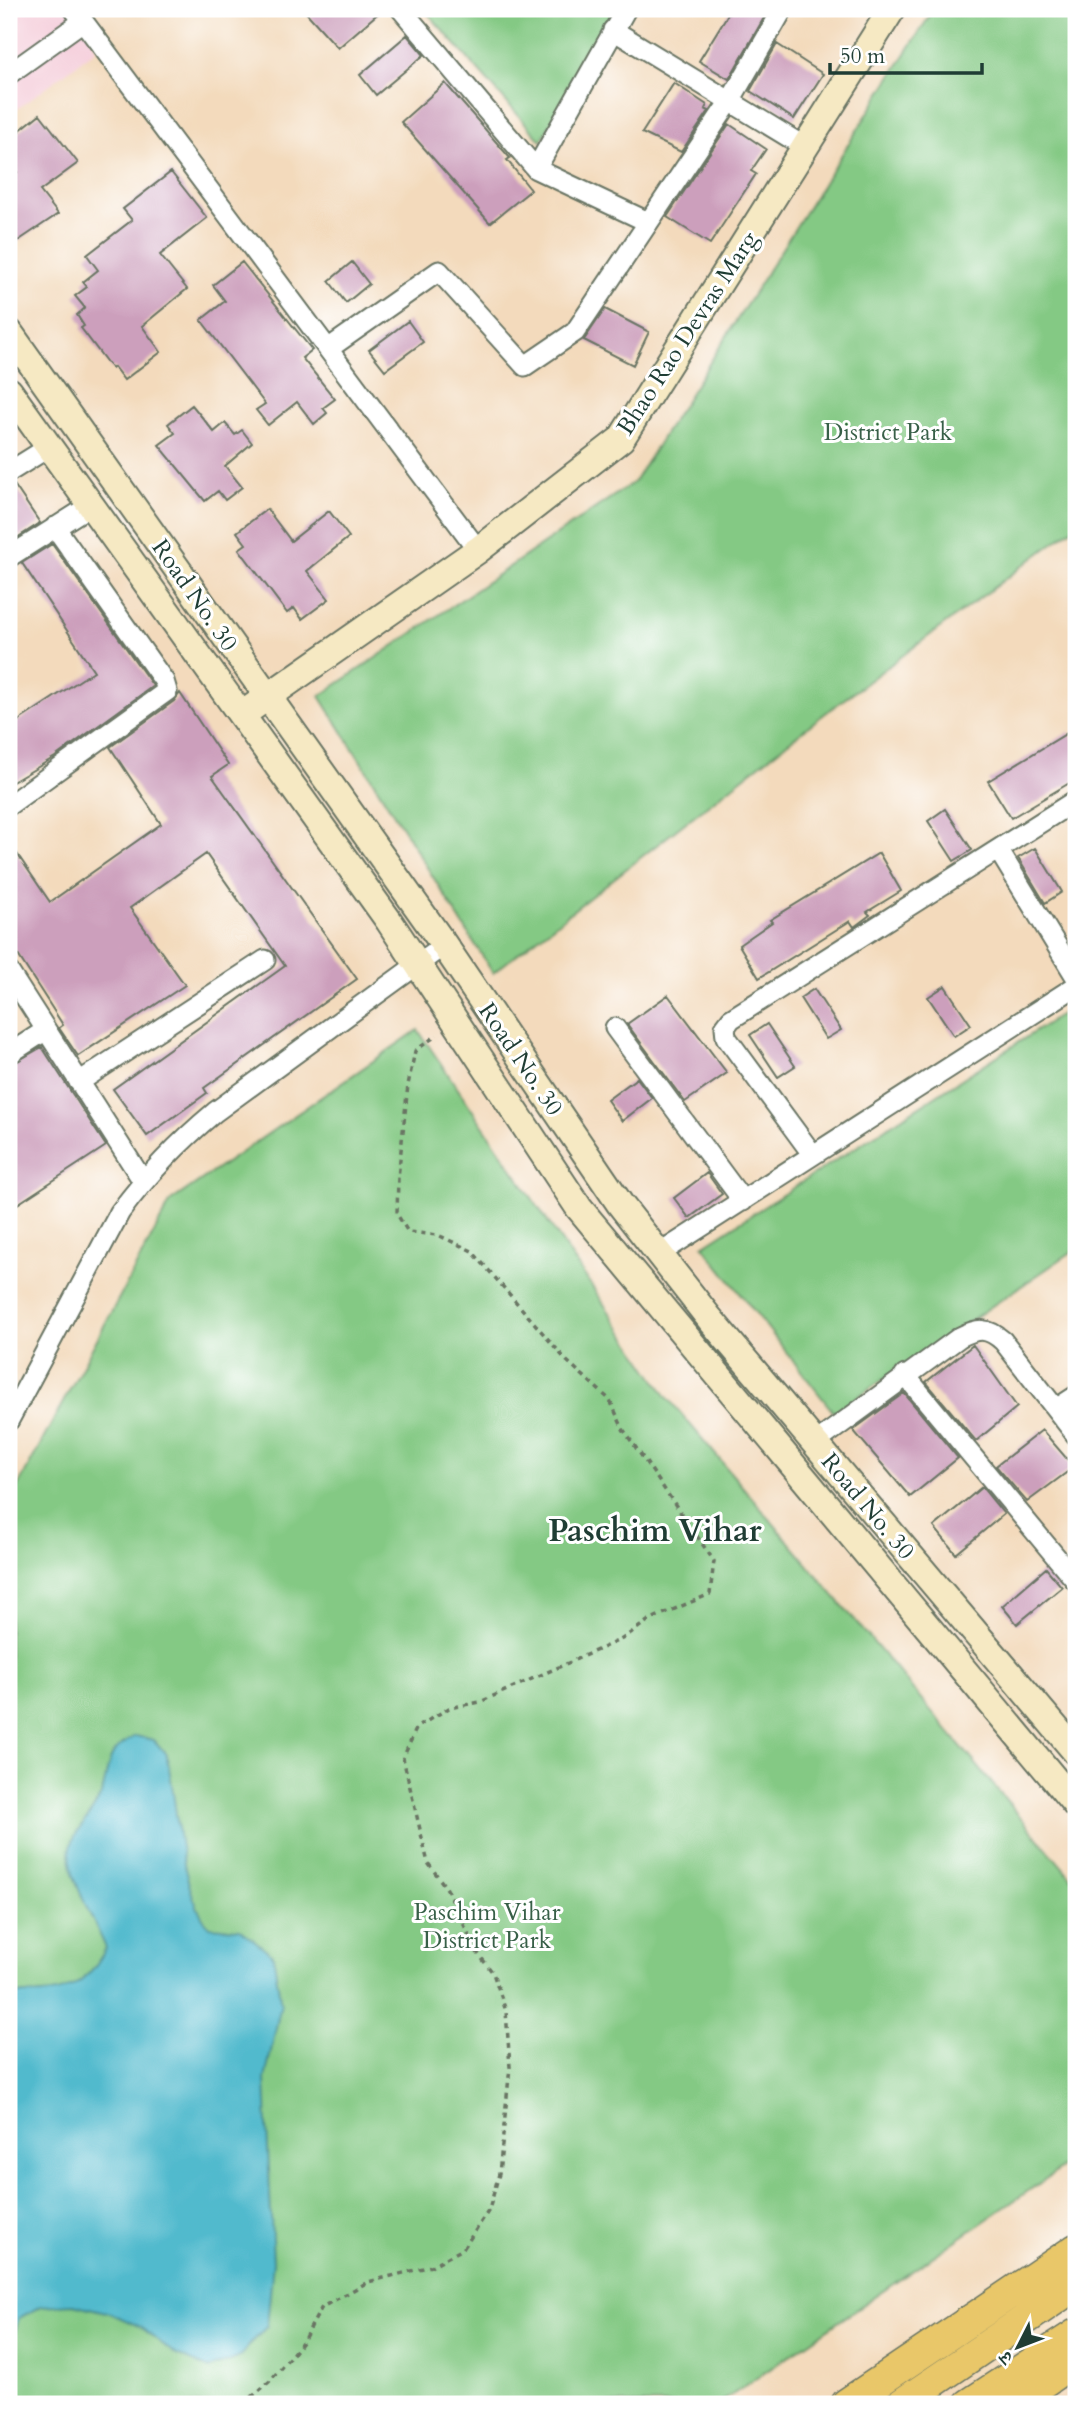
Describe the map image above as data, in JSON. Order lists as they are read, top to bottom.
{
  "streets": {
    "street": ["Bhao Rao Devras Marg", "Road No. 30"]
  },
  "crossings": [
    ["Bhao Rao Devras Marg", "Road No. 30"]
  ],
  "districts": ["Paschim Vihar"],
  "parks": ["District Park", "Paschim Vihar District Park"],
  "scale_bar": "50 m",
  "north": "bottom left"
}
